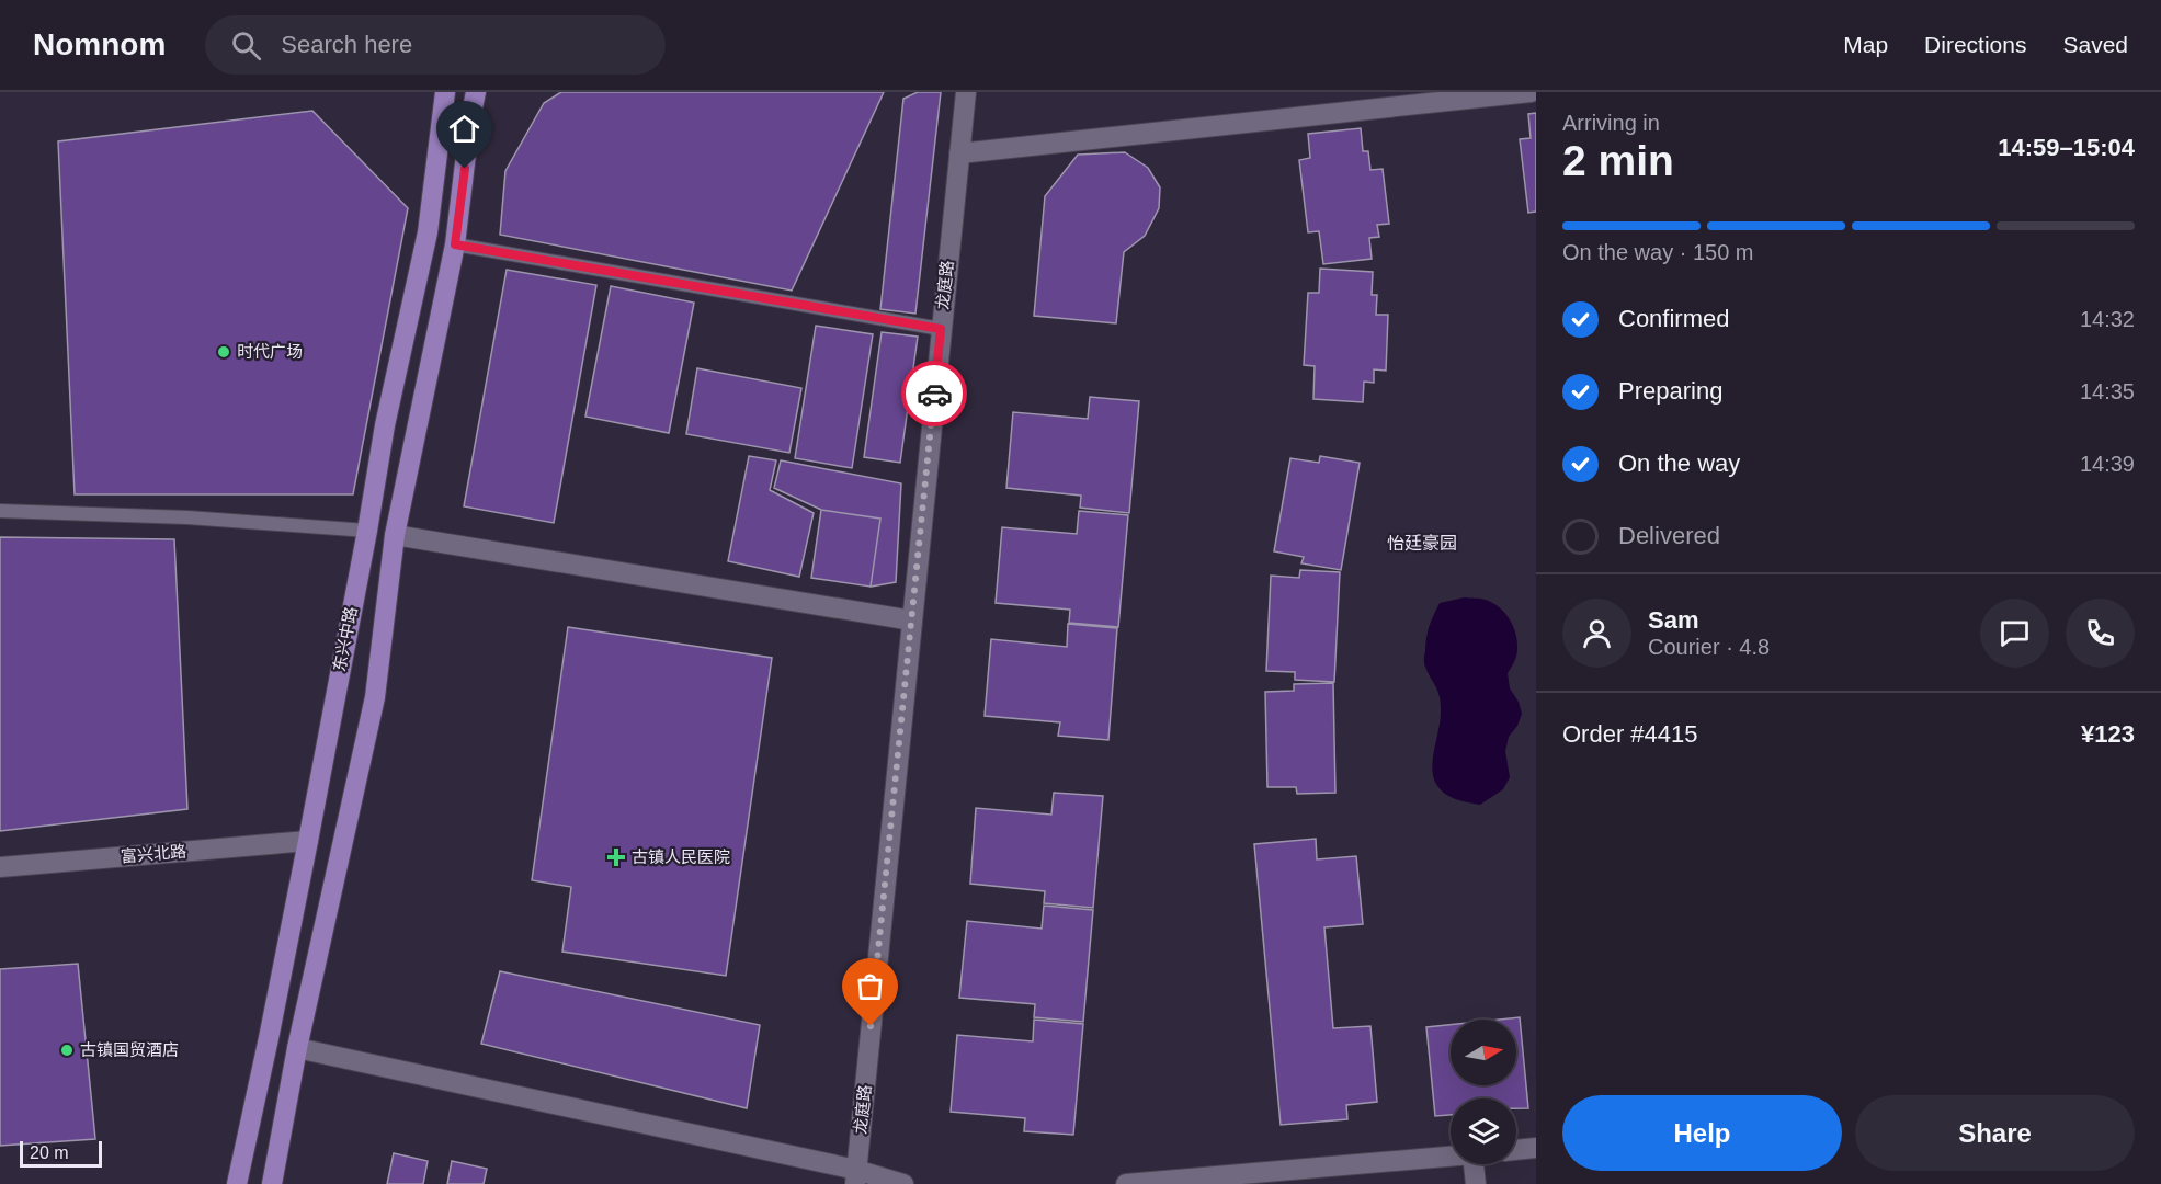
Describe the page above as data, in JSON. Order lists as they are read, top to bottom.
{
  "streets": {
    "main road": ["东兴中路"],
    "street": ["龙庭路", "富兴北路"]
  },
  "crossings": [
    ["东兴中路", "富兴北路"]
  ],
  "districts": ["怡廷豪园"],
  "places": {
    "other": ["时代广场", "古镇国贸酒店"],
    "health": ["古镇人民医院"]
  },
  "scale_bar": "20 m",
  "north": "right",
  "page": {
    "header": "Nomnom",
    "search": "Search here",
    "nav": ["Map", "Directions", "Saved"],
    "heading": ["2 min", "Arriving in", "14:59–15:04"],
    "panel": [
      "Sam",
      "Courier · 4.8",
      "Order #4415",
      "¥123"
    ],
    "bar": "On the way · 150 m",
    "list": [
      ["Confirmed", "14:32"],
      ["Preparing", "14:35"],
      ["On the way", "14:39"],
      "Delivered"
    ],
    "buttons": ["Help", "Share"],
    "scale": "20 m"
  }
}
